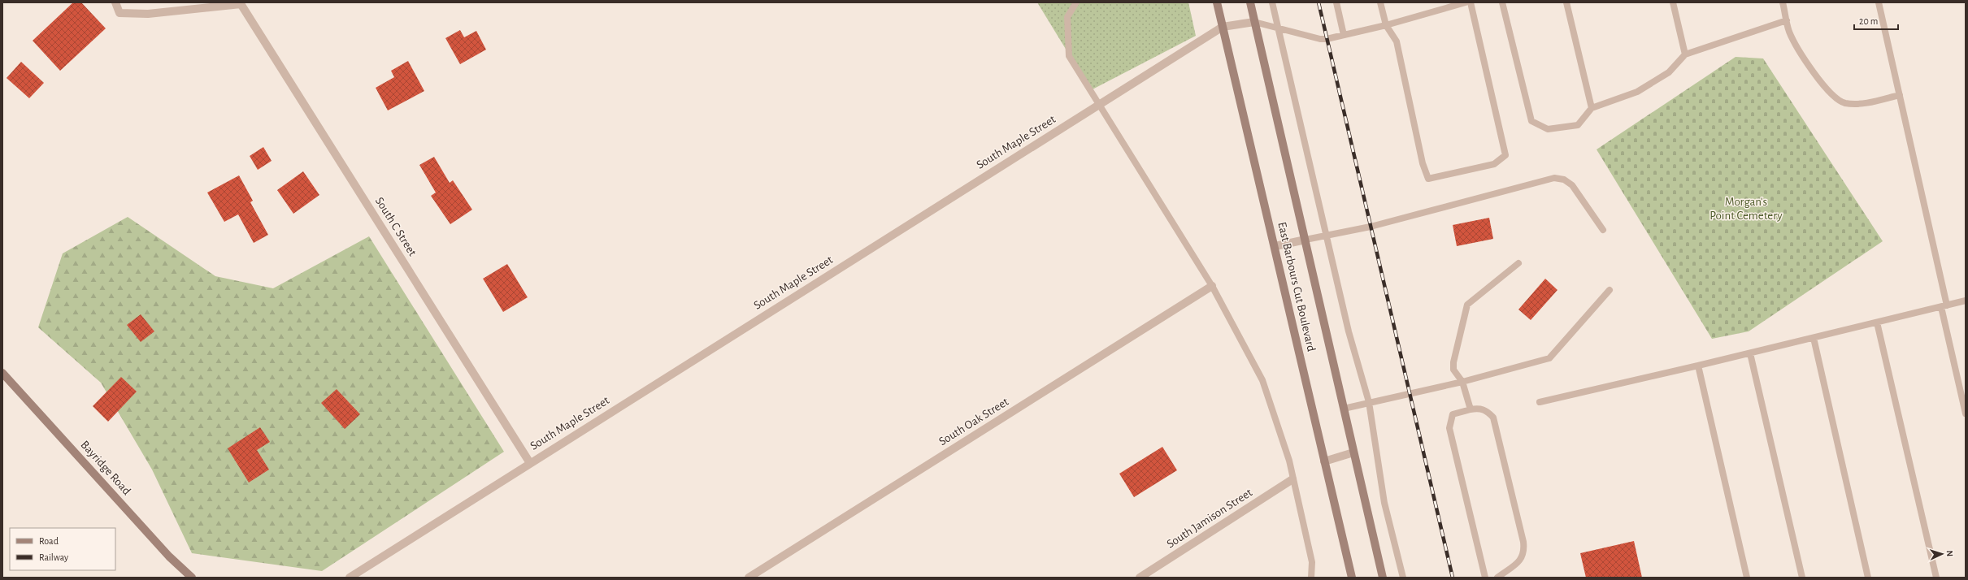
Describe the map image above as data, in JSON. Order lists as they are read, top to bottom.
{
  "streets": {
    "street": [
      "South Maple Street",
      "South C Street",
      "East Barbours Cut Boulevard",
      "South Oak Street",
      "Bayridge Road",
      "South Jamison Street"
    ]
  },
  "crossings": [
    ["South Maple Street", "South C Street"],
    ["South Maple Street", "East Barbours Cut Boulevard"]
  ],
  "parks": ["Morgan's Point Cemetery"],
  "legend": ["Road", "Railway"],
  "scale_bar": "20 m",
  "north": "right"
}
